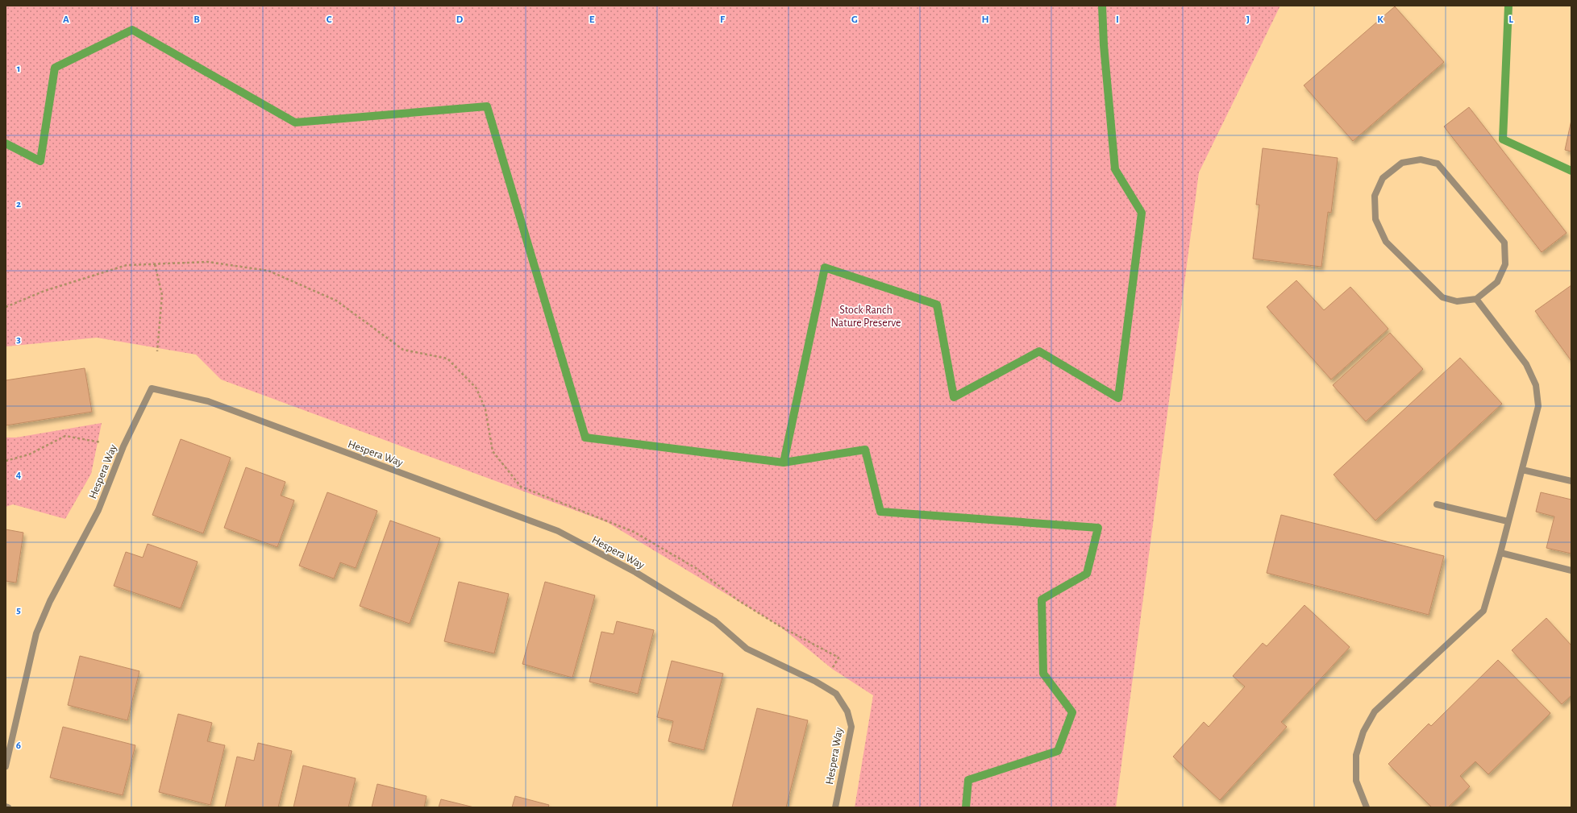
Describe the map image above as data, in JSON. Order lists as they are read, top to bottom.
{
  "streets": {
    "street": ["Hespera Way"]
  },
  "parks": ["Stock Ranch Nature Preserve"],
  "grid": {
    "columns": [
      "A",
      "B",
      "C",
      "D",
      "E",
      "F",
      "G",
      "H",
      "I",
      "J",
      "K",
      "L"
    ],
    "rows": [
      "1",
      "2",
      "3",
      "4",
      "5",
      "6"
    ]
  }
}
